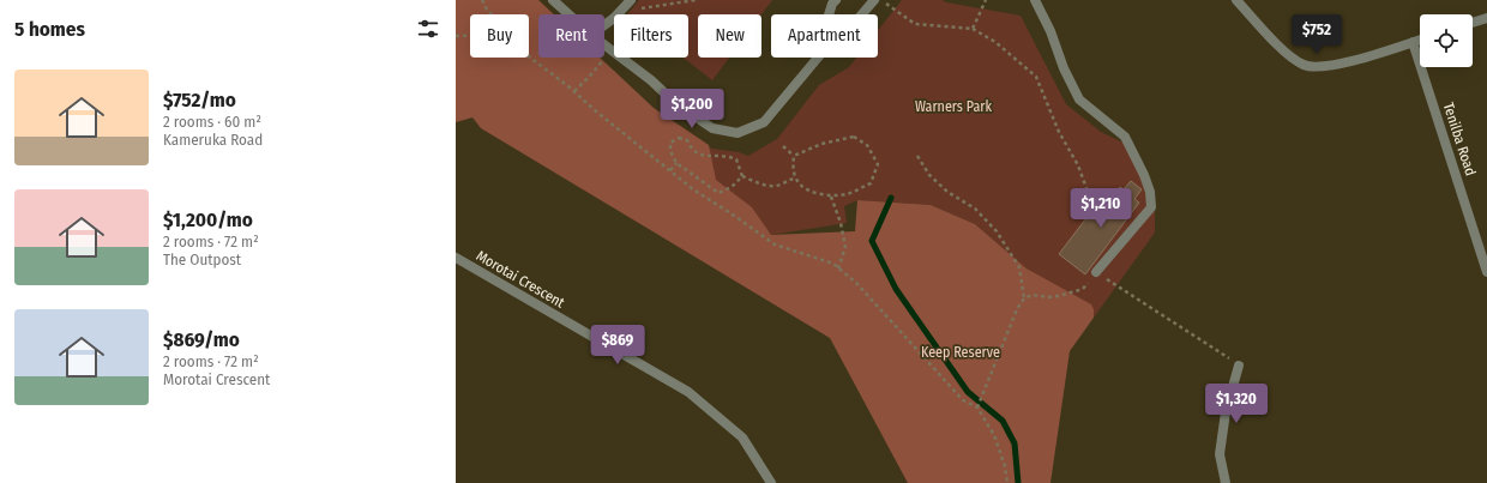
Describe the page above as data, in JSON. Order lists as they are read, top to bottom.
{
  "streets": {
    "street": ["Tenilba Road", "Morotai Crescent"]
  },
  "parks": ["Warners Park", "Keep Reserve"],
  "page": {
    "heading": "5 homes",
    "price": [
      "$752",
      "$1,200",
      "$1,210",
      "$869",
      "$1,320"
    ],
    "chip": [
      "Buy",
      "Rent",
      "Filters",
      "New",
      "Apartment"
    ],
    "list": [
      {
        "name": "$752/mo",
        "note": "2 rooms · 60 m² · Kameruka Road"
      },
      {
        "name": "$1,200/mo",
        "note": "2 rooms · 72 m² · The Outpost"
      },
      {
        "name": "$869/mo",
        "note": "2 rooms · 72 m² · Morotai Crescent"
      }
    ]
  }
}
